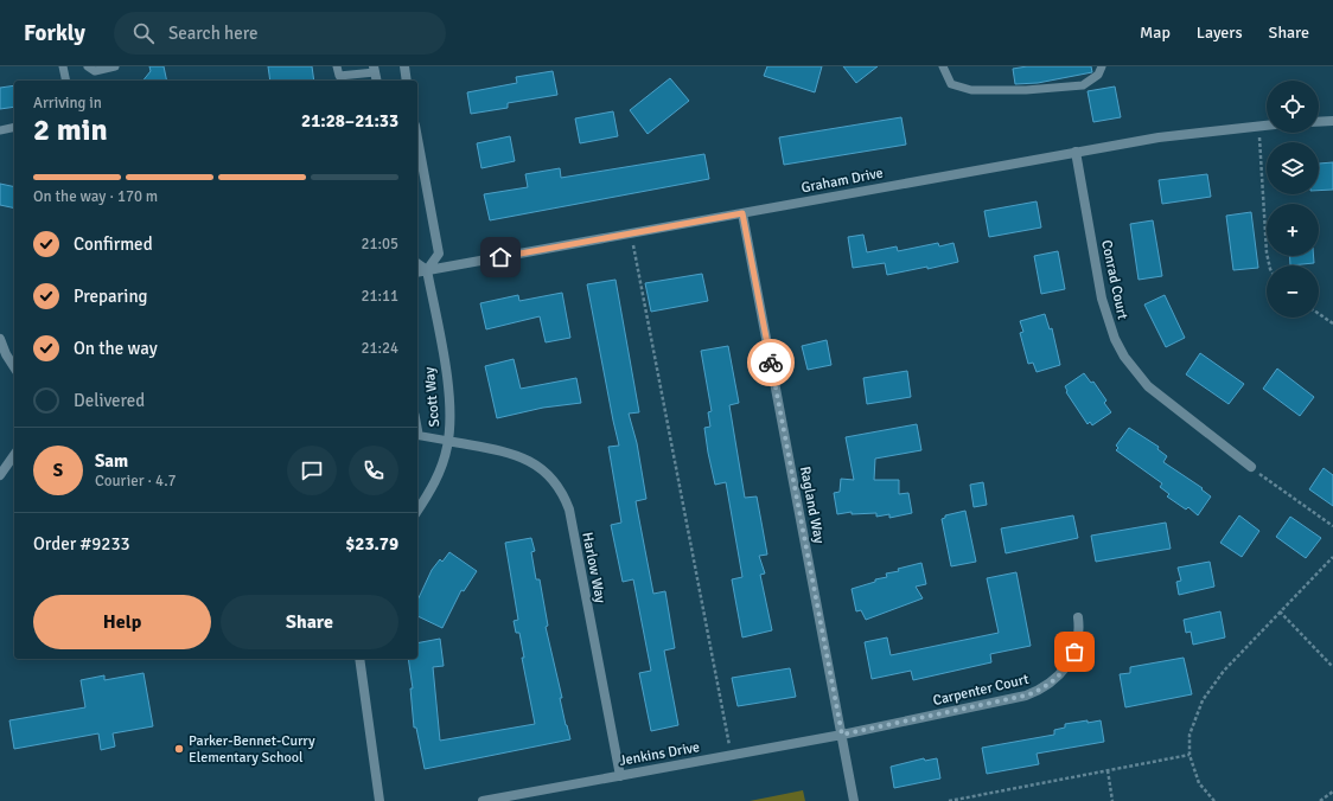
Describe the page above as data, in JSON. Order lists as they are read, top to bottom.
{
  "streets": {
    "street": [
      "Graham Drive",
      "Conrad Court",
      "Scott Way",
      "Ragland Way",
      "Harlow Way",
      "Carpenter Court",
      "Jenkins Drive"
    ]
  },
  "crossings": [
    ["Graham Drive", "Conrad Court"],
    ["Graham Drive", "Scott Way"],
    ["Graham Drive", "Ragland Way"],
    ["Scott Way", "Harlow Way"],
    ["Ragland Way", "Carpenter Court"],
    ["Ragland Way", "Jenkins Drive"],
    ["Harlow Way", "Jenkins Drive"],
    ["Carpenter Court", "Jenkins Drive"]
  ],
  "places": ["Parker-Bennet-Curry Elementary School"],
  "page": {
    "header": "Forkly",
    "search": "Search here",
    "nav": ["Map", "Layers", "Share"],
    "map_buttons": ["+", "−"],
    "heading": ["2 min", "Arriving in", "21:28–21:33"],
    "panel": [
      "Sam",
      "Courier · 4.7",
      "Order #9233",
      "$23.79"
    ],
    "bar": "On the way · 170 m",
    "list": [
      ["Confirmed", "21:05"],
      ["Preparing", "21:11"],
      ["On the way", "21:24"],
      "Delivered"
    ],
    "round": "S",
    "buttons": ["Help", "Share"]
  }
}
